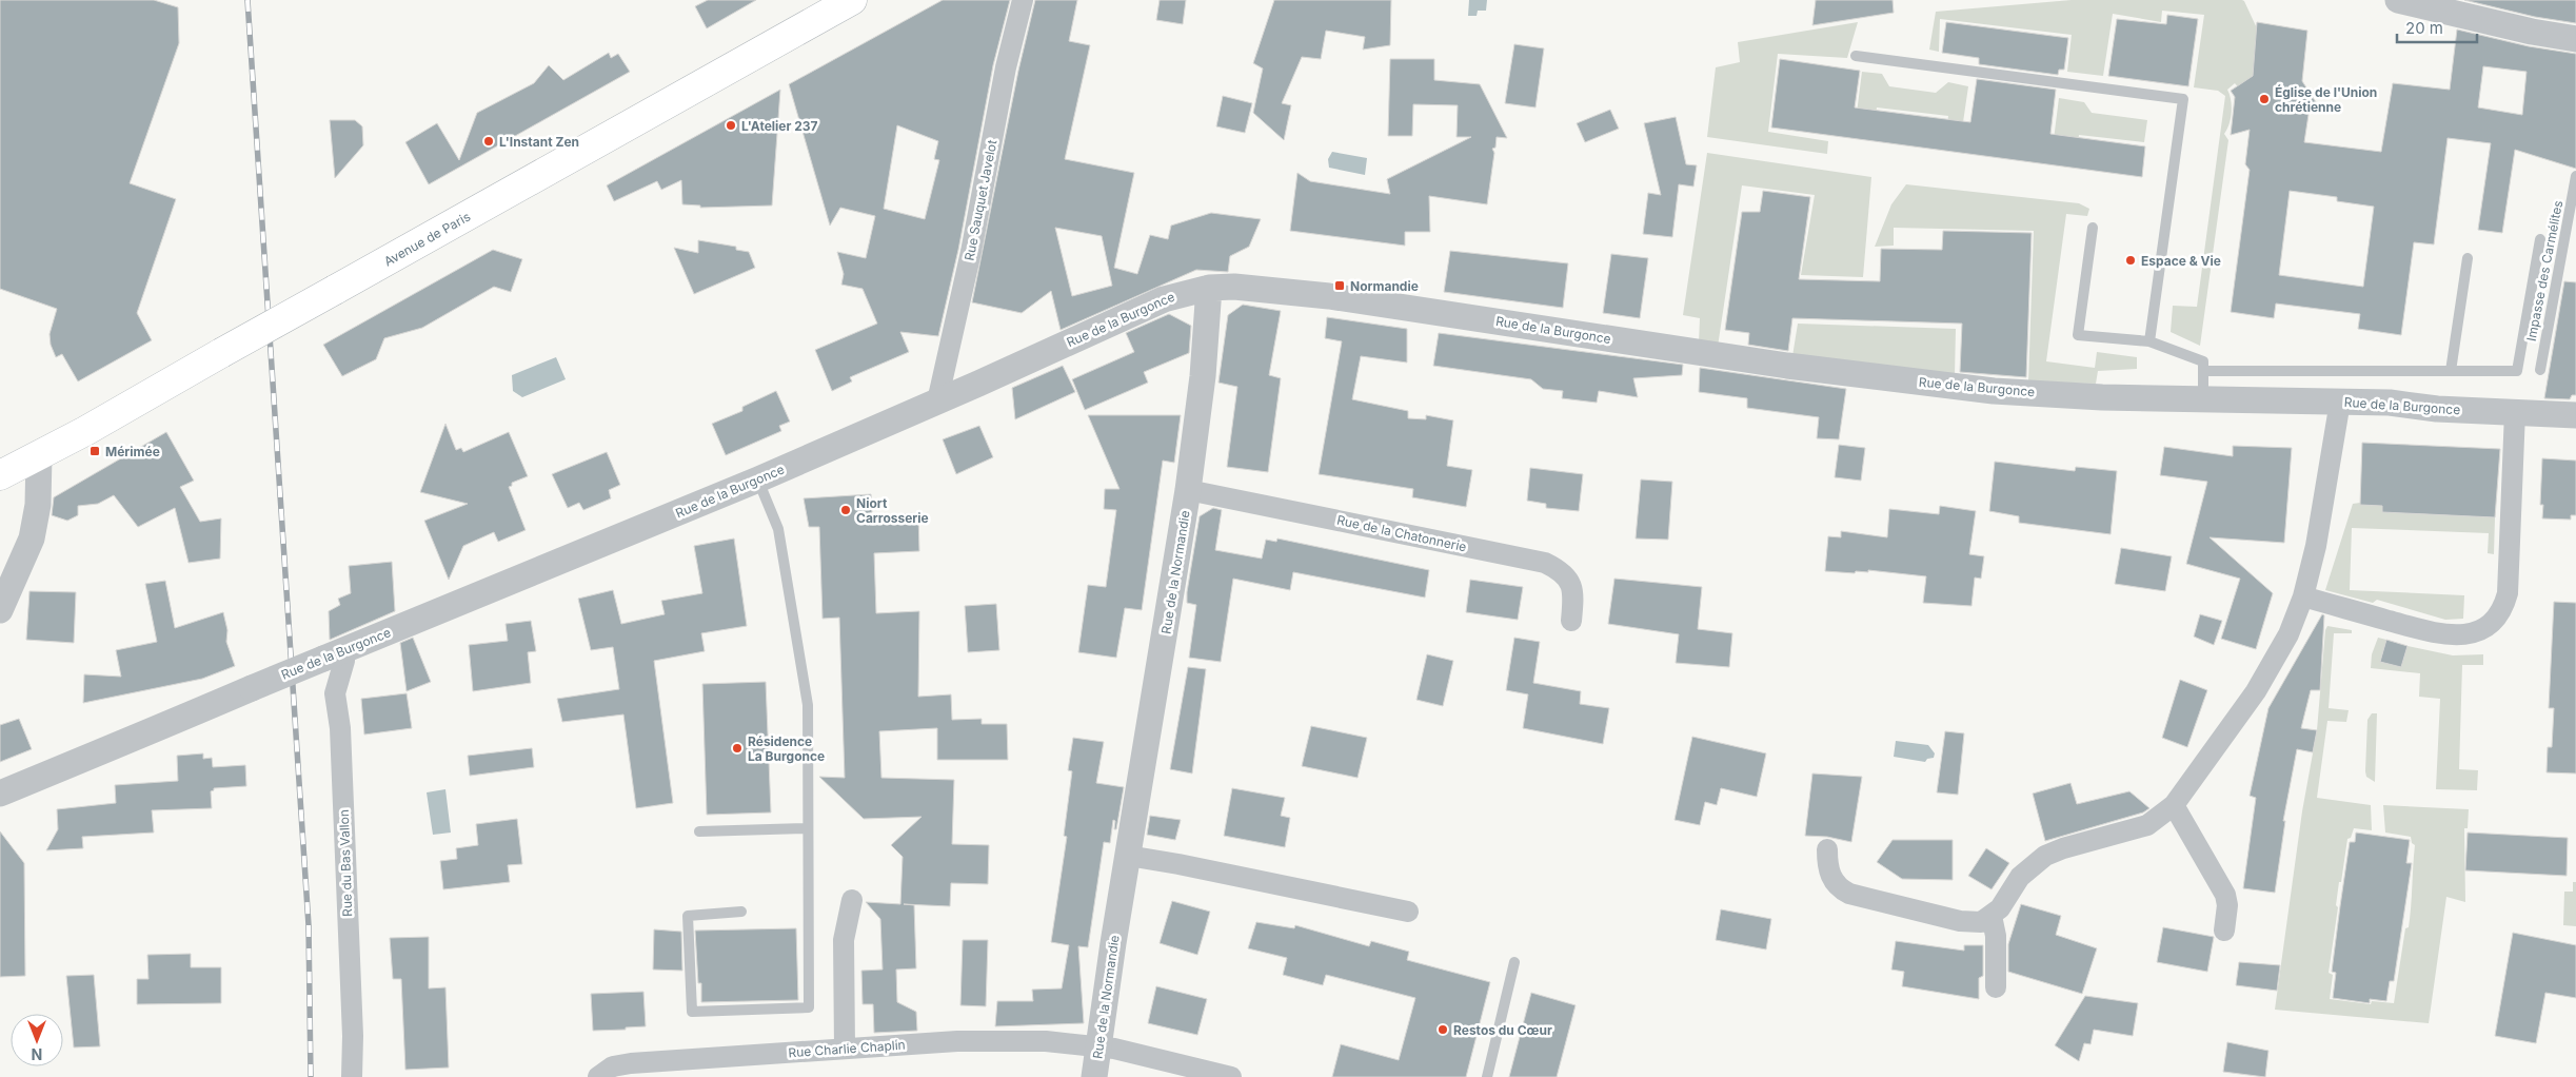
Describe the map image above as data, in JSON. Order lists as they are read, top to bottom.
{
  "streets": {
    "main road": ["Avenue de Paris"],
    "street": [
      "Rue Sauquet Javelot",
      "Rue de la Burgonce",
      "Rue de la Chatonnerie",
      "Rue de la Normandie",
      "Rue du Bas Vallon",
      "Rue Charlie Chaplin"
    ],
    "lane": ["Impasse des Carmélites"]
  },
  "crossings": [
    ["Rue Sauquet Javelot", "Rue de la Burgonce"],
    ["Rue de la Burgonce", "Rue de la Normandie"],
    ["Rue de la Burgonce", "Rue du Bas Vallon"],
    ["Rue de la Chatonnerie", "Rue de la Normandie"],
    ["Rue de la Normandie", "Rue Charlie Chaplin"]
  ],
  "places": {
    "other": [
      "Église de l'Union chrétienne",
      "L'Atelier 237",
      "L'Instant Zen",
      "Espace & Vie",
      "Niort Carrosserie",
      "Résidence La Burgonce",
      "Restos du Cœur"
    ],
    "transit": ["Normandie", "Mérimée"]
  },
  "scale_bar": "20 m",
  "north": "bottom"
}
